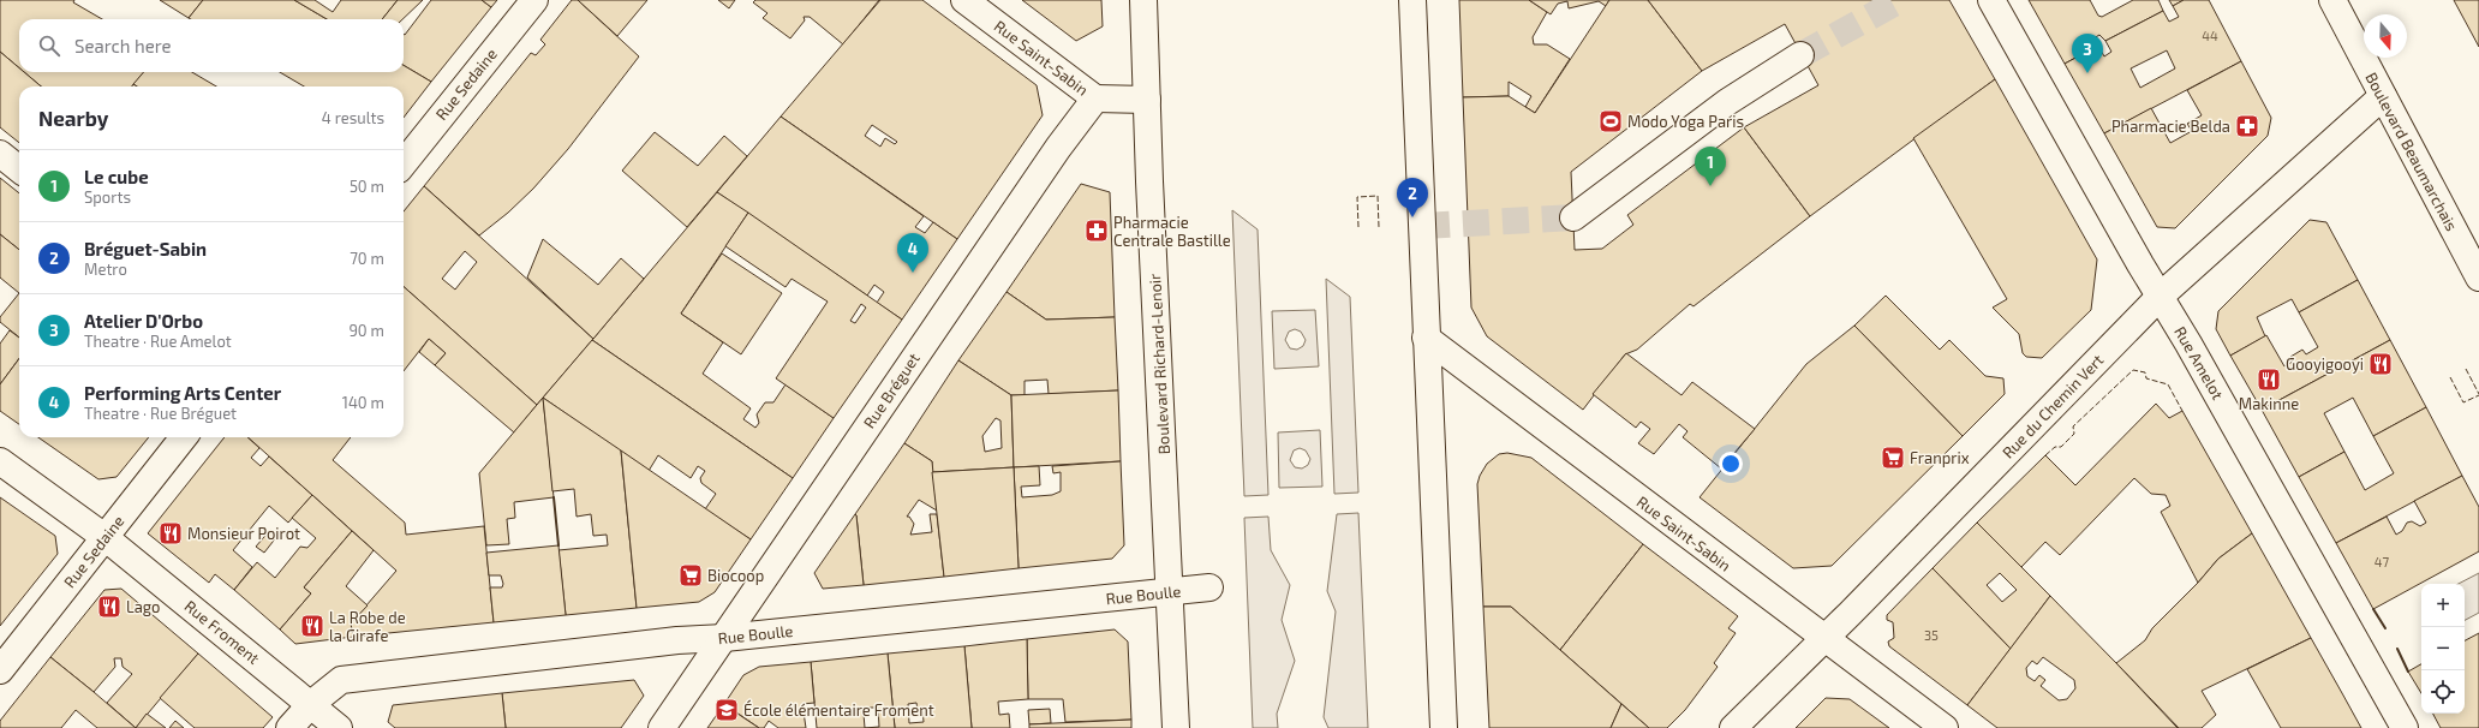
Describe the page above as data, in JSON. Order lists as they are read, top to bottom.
{
  "streets": {
    "street": [
      "Rue Saint-Sabin",
      "Rue Sedaine",
      "Boulevard Beaumarchais",
      "Rue Amelot",
      "Boulevard Richard-Lenoir",
      "Rue Bréguet",
      "Rue du Chemin Vert",
      "Rue Boulle",
      "Rue Froment"
    ]
  },
  "crossings": [
    ["Rue Saint-Sabin", "Rue Bréguet"],
    ["Rue Saint-Sabin", "Rue du Chemin Vert"],
    ["Rue Sedaine", "Rue Froment"],
    ["Boulevard Beaumarchais", "Rue du Chemin Vert"],
    ["Rue Amelot", "Rue du Chemin Vert"],
    ["Boulevard Richard-Lenoir", "Rue Boulle"],
    ["Rue Bréguet", "Rue Boulle"],
    ["Rue Boulle", "Rue Froment"]
  ],
  "places": {
    "sports": ["Modo Yoga Paris"],
    "pharmacy": ["Pharmacie Belda", "Pharmacie Centrale Bastille"],
    "restaurant": [
      "Gooyigooyi",
      "Makinne",
      "Monsieur Poirot",
      "Lago",
      "La Robe de la Girafe"
    ],
    "supermarket": ["Franprix", "Biocoop"],
    "school or university": ["École élémentaire Froment"]
  },
  "house_numbers": ["44", "47", "35"],
  "north": "bottom",
  "page": {
    "search": "Search here",
    "pins": [
      "3",
      "1",
      "2",
      "4"
    ],
    "heading": ["Nearby", "4 results"],
    "list": [
      {
        "mark": "1",
        "name": "Le cube",
        "note": "Sports",
        "value": "50 m"
      },
      {
        "mark": "2",
        "name": "Bréguet-Sabin",
        "note": "Metro",
        "value": "70 m"
      },
      {
        "mark": "3",
        "name": "Atelier D'Orbo",
        "note": "Theatre · Rue Amelot",
        "value": "90 m"
      },
      {
        "mark": "4",
        "name": "Performing Arts Center",
        "note": "Theatre · Rue Bréguet",
        "value": "140 m"
      }
    ],
    "map_buttons": ["+", "−"]
  }
}
